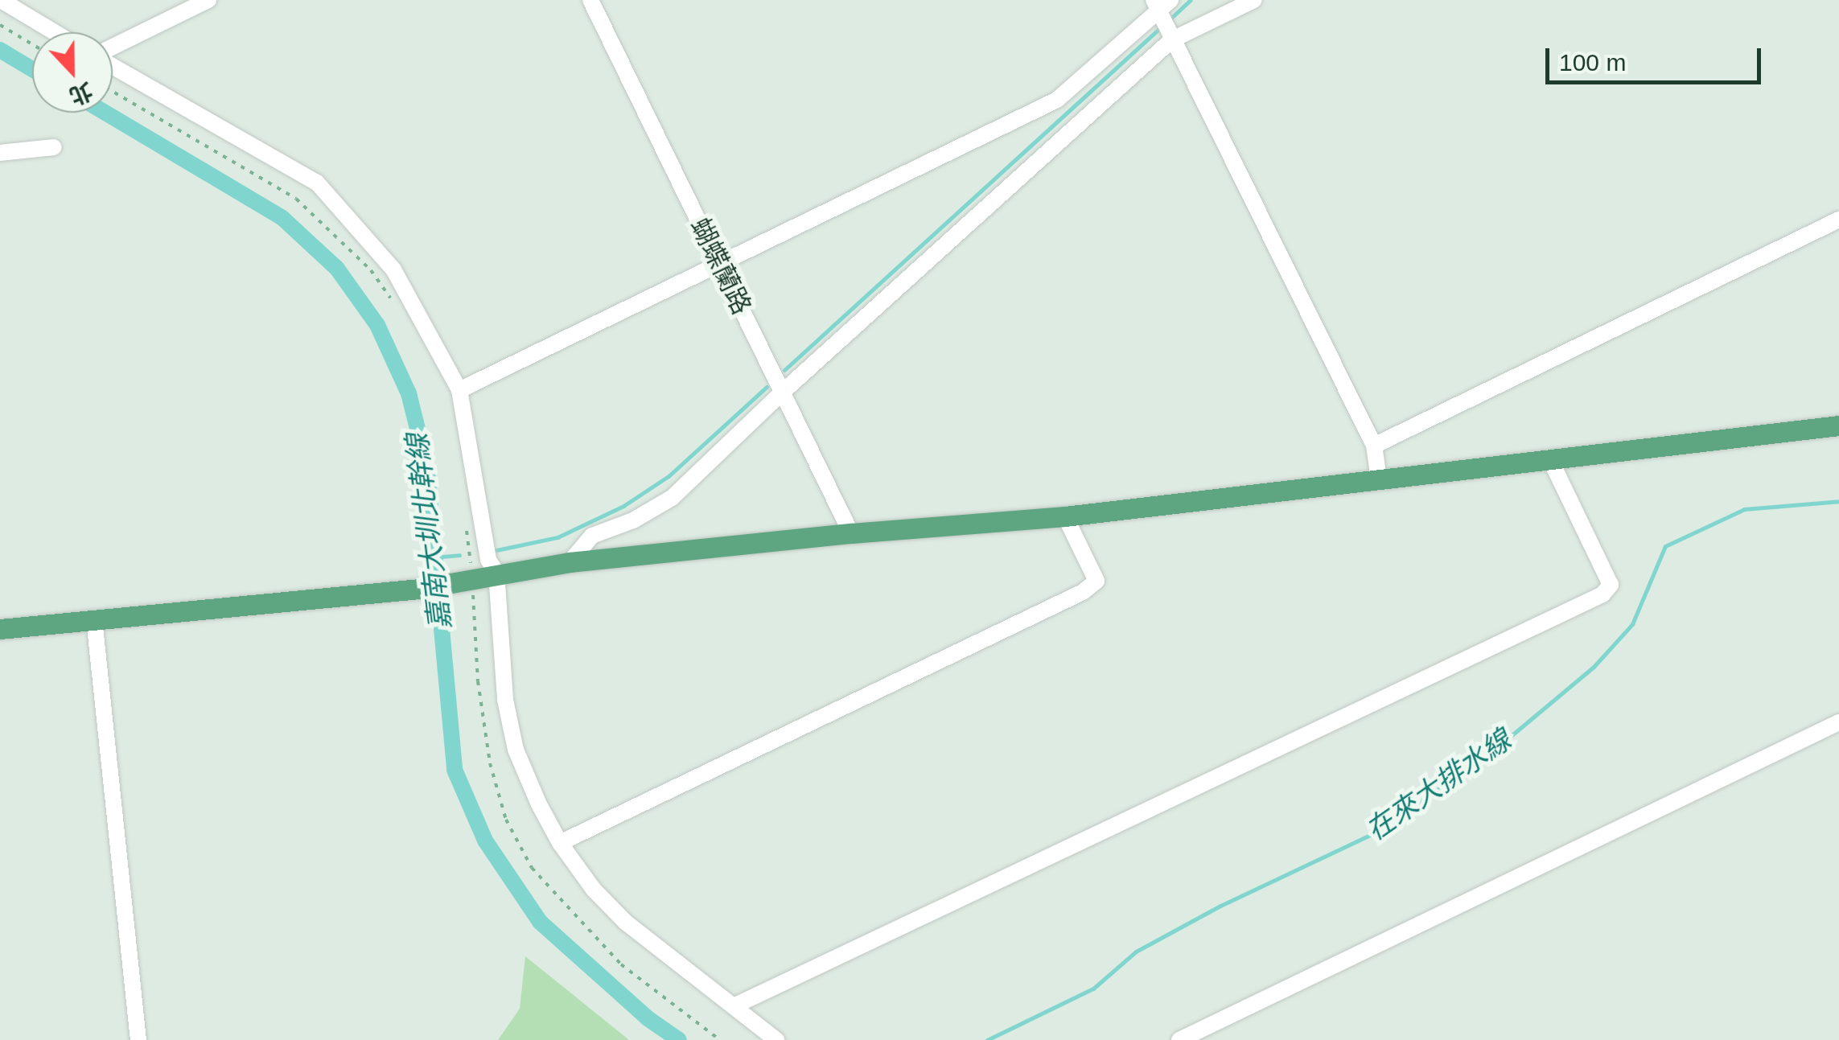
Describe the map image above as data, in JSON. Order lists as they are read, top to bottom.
{
  "streets": {
    "street": ["蝴蝶蘭路"]
  },
  "water": ["嘉南大圳北幹線", "在來大排水線"],
  "scale_bar": "100 m",
  "north": "bottom"
}
